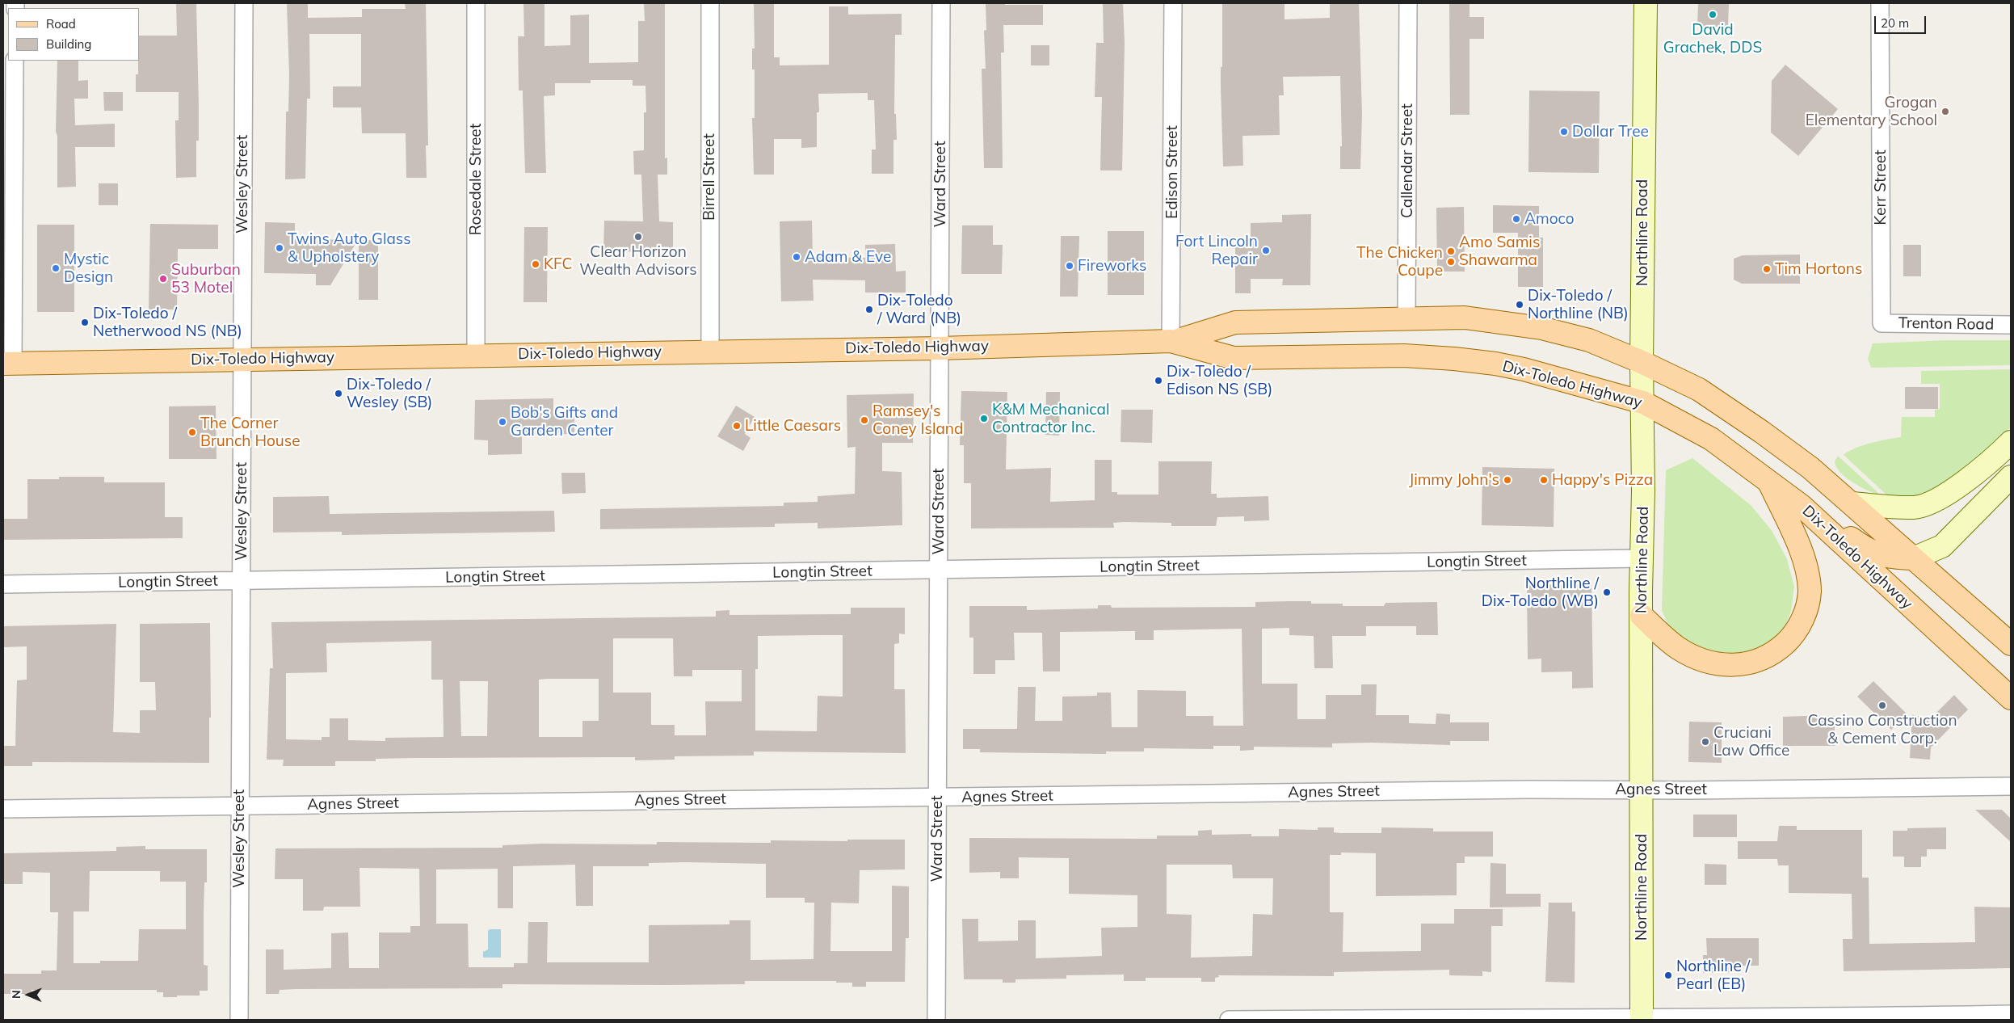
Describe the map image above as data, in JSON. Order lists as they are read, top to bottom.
{
  "streets": {
    "main road": ["Northline Road", "Dix-Toledo Highway"],
    "street": [
      "Callendar Street",
      "Edison Street",
      "Birrell Street",
      "Rosedale Street",
      "Wesley Street",
      "Ward Street",
      "Kerr Street",
      "Trenton Road",
      "Longtin Street",
      "Agnes Street"
    ]
  },
  "crossings": [
    ["Callendar Street", "Dix-Toledo Highway"],
    ["Edison Street", "Dix-Toledo Highway"],
    ["Birrell Street", "Dix-Toledo Highway"],
    ["Rosedale Street", "Dix-Toledo Highway"],
    ["Wesley Street", "Dix-Toledo Highway"],
    ["Wesley Street", "Longtin Street"],
    ["Wesley Street", "Agnes Street"],
    ["Ward Street", "Dix-Toledo Highway"],
    ["Ward Street", "Longtin Street"],
    ["Ward Street", "Agnes Street"],
    ["Kerr Street", "Trenton Road"],
    ["Northline Road", "Dix-Toledo Highway"],
    ["Northline Road", "Longtin Street"],
    ["Northline Road", "Agnes Street"]
  ],
  "places": [
    "David Grachek, DDS",
    "Grogan Elementary School",
    "Dollar Tree",
    "Amoco",
    "Clear Horizon Wealth Advisors",
    "Twins Auto Glass & Upholstery",
    "Fort Lincoln Repair",
    "Amo Samis Shawarma",
    "Adam & Eve",
    "The Chicken Coupe",
    "KFC",
    "Fireworks",
    "Mystic Design",
    "Tim Hortons",
    "Suburban 53 Motel",
    "Dix-Toledo / Northline (NB)",
    "Dix-Toledo / Ward (NB)",
    "Dix-Toledo / Netherwood NS (NB)",
    "Dix-Toledo / Edison NS (SB)",
    "Dix-Toledo / Wesley (SB)",
    "K&M Mechanical Contractor Inc.",
    "Ramsey's Coney Island",
    "Bob's Gifts and Garden Center",
    "Little Caesars",
    "The Corner Brunch House",
    "Jimmy John's",
    "Happy's Pizza",
    "Northline / Dix-Toledo (WB)",
    "Cassino Construction & Cement Corp.",
    "Cruciani Law Office",
    "Northline / Pearl (EB)"
  ],
  "legend": ["Road", "Building"],
  "scale_bar": "20 m",
  "north": "left"
}
